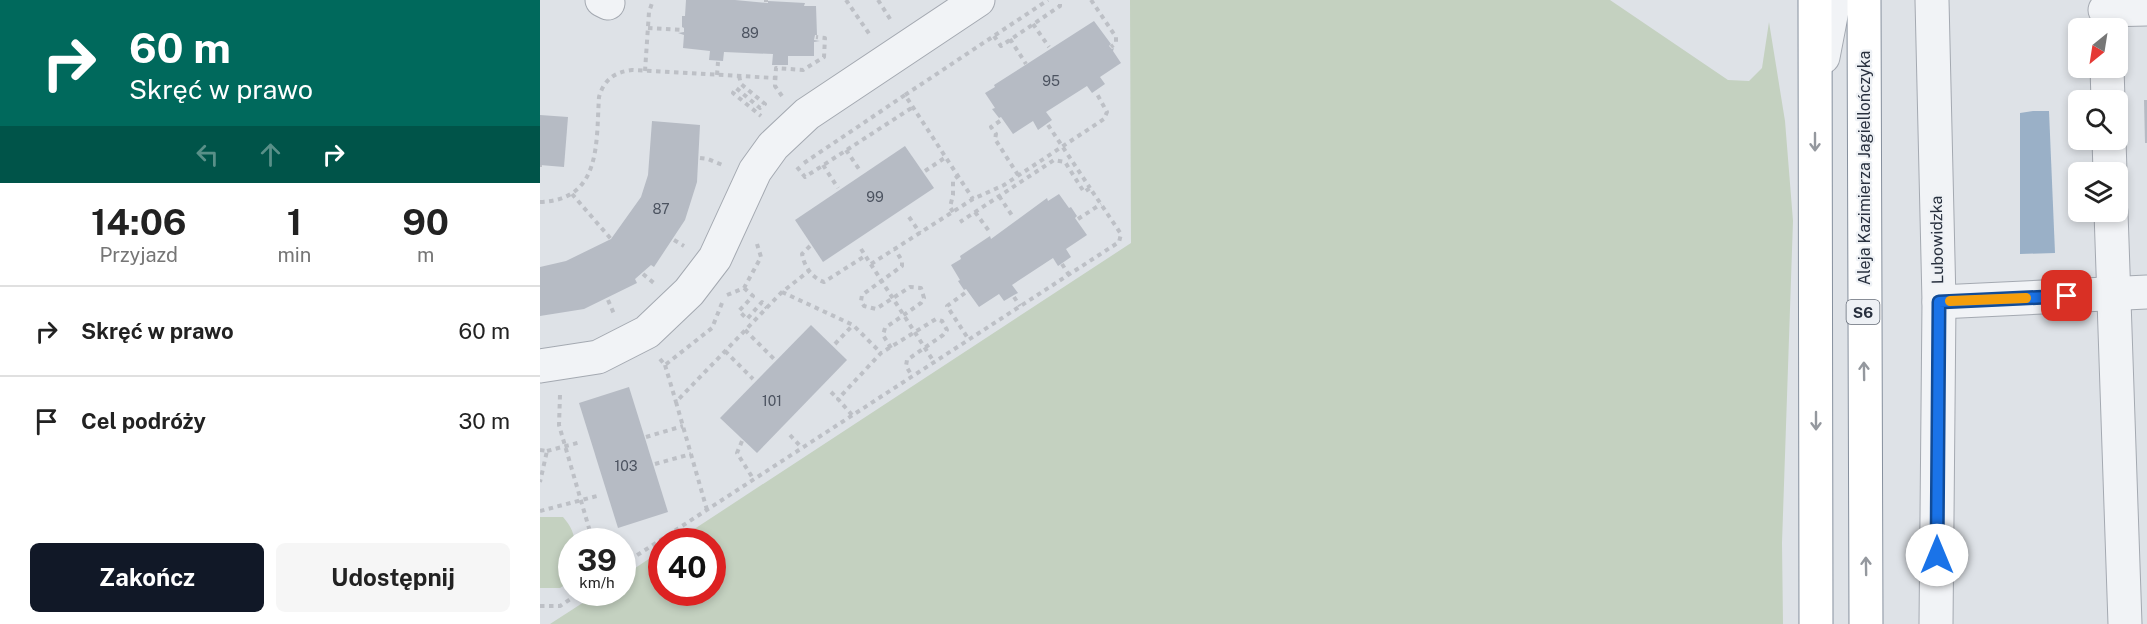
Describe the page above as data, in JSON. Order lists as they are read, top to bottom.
{
  "streets": {
    "highway": ["Aleja Kazimierza Jagiellończyka", "S6"],
    "street": ["Lubowidzka"]
  },
  "house_numbers": [
    "89",
    "95",
    "99",
    "87",
    "101",
    "103"
  ],
  "north": "bottom left",
  "page": {
    "turn": ["60 m", "Skręć w prawo"],
    "eta": [
      "14:06",
      "Przyjazd",
      "1",
      "min",
      "90",
      "m"
    ],
    "list": [
      {
        "name": "Skręć w prawo",
        "value": "60 m"
      },
      {
        "name": "Cel podróży",
        "value": "30 m"
      }
    ],
    "speed": "39 km/h",
    "limit": "40",
    "buttons": ["Zakończ", "Udostępnij"]
  }
}
